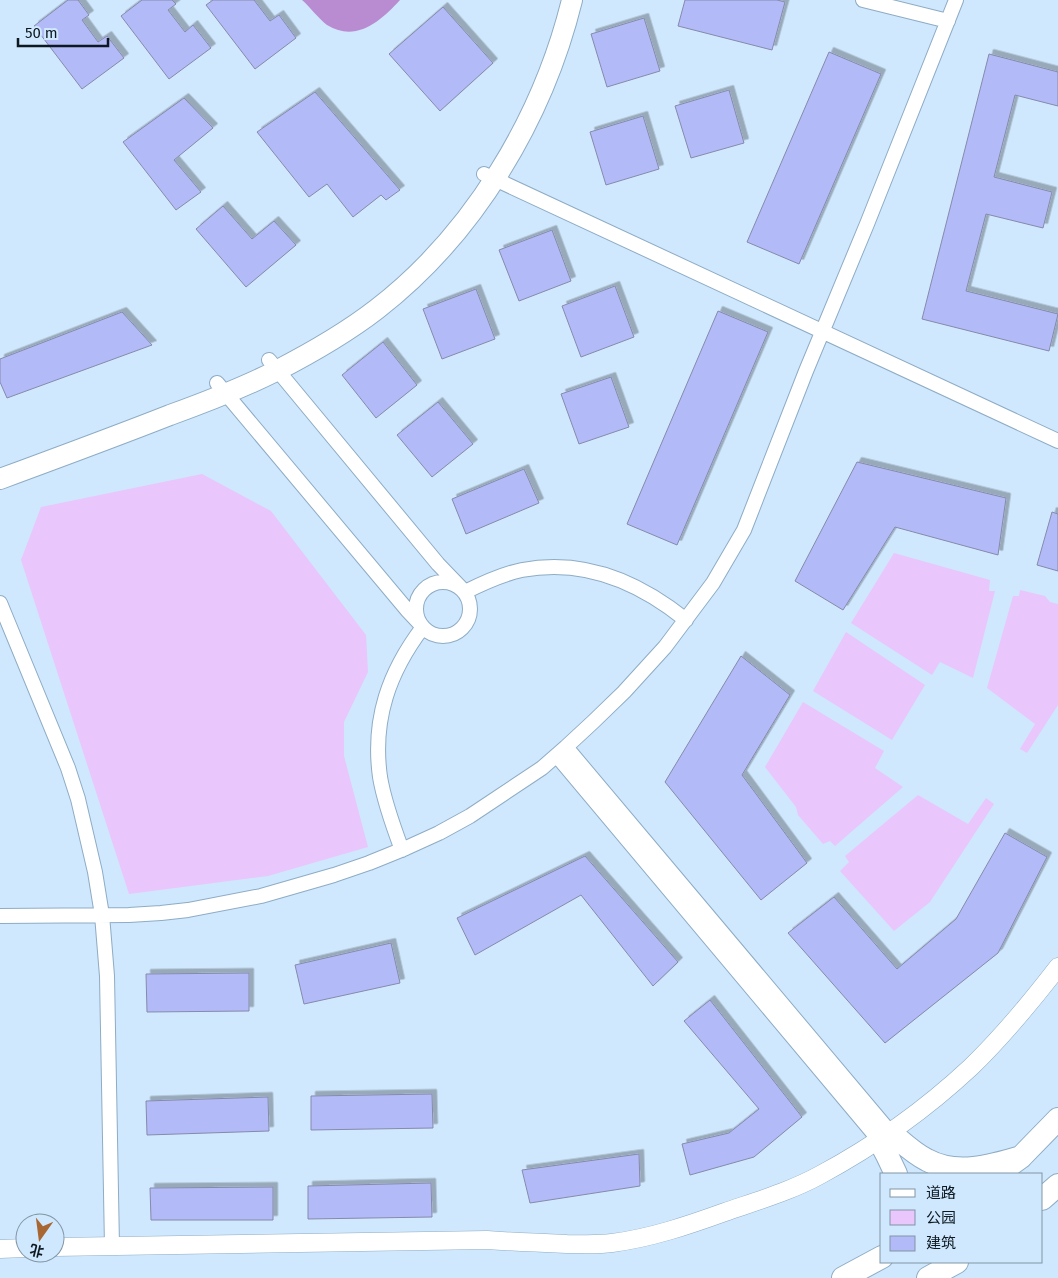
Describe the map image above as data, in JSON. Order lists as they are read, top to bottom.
{
  "legend": ["道路", "公园", "建筑"],
  "scale_bar": "50 m",
  "north": "bottom"
}
